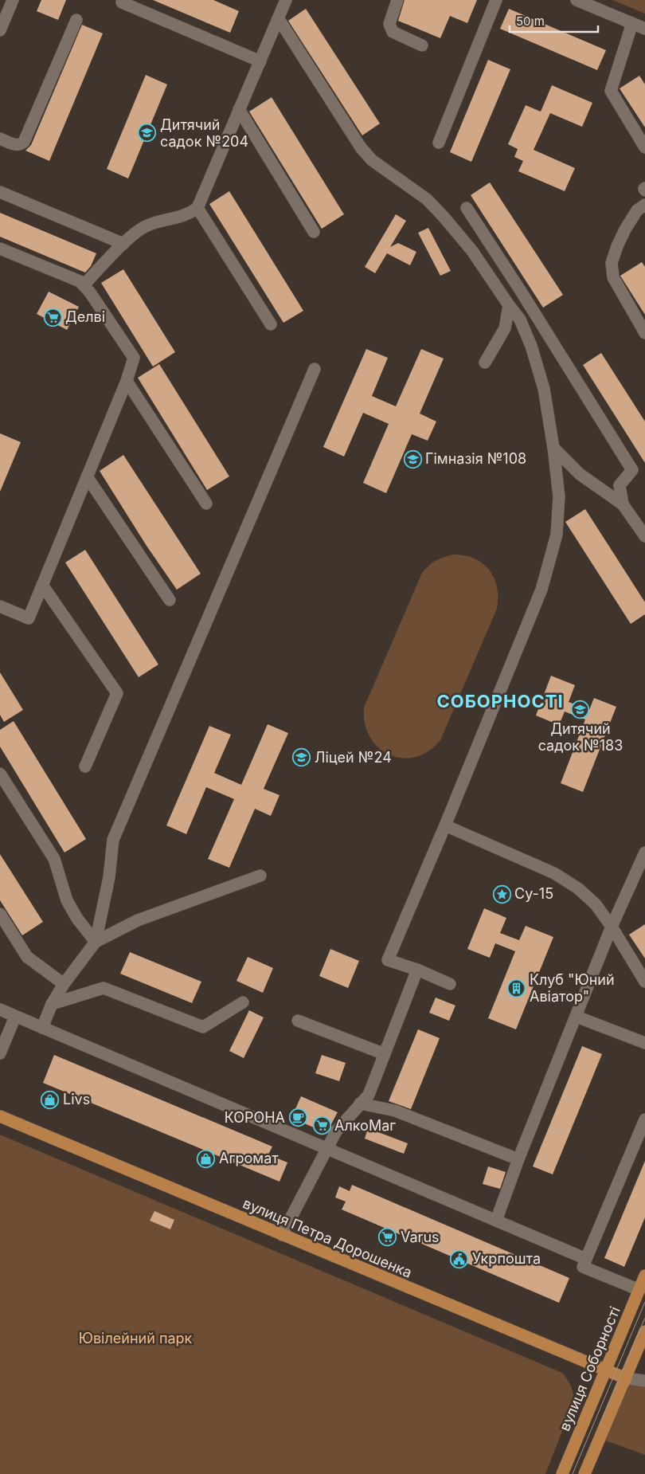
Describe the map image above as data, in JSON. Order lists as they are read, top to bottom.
{
  "streets": {
    "main road": ["вулиця Петра Дорошенка", "вулиця Соборності"]
  },
  "crossings": [
    ["вулиця Петра Дорошенка", "вулиця Соборності"]
  ],
  "districts": ["СОБОРНОСТІ"],
  "parks": ["Ювілейний парк"],
  "places": {
    "school or university": [
      "Дитячий садок №204",
      "Гімназія №108",
      "Дитячий садок №183",
      "Ліцей №24"
    ],
    "supermarket": ["Делві", "АлкоМаг", "Varus"],
    "place": ["Су-15"],
    "building": ["Клуб \"Юний Авіатор\""],
    "shop": ["Livs", "Агромат"],
    "cafe": ["КОРОНА"],
    "public building": ["Укрпошта"]
  },
  "scale_bar": "50 m"
}
